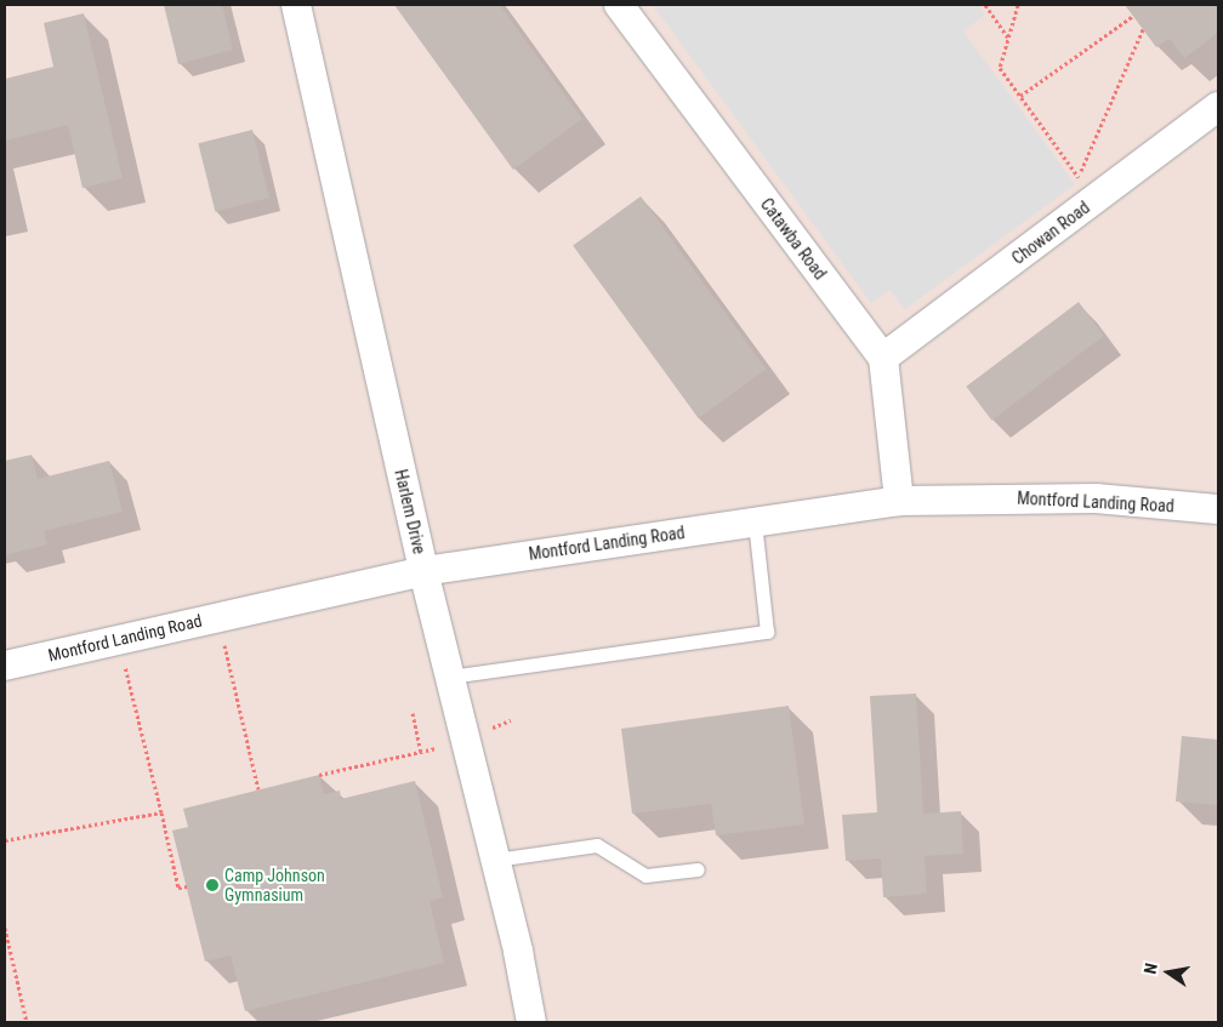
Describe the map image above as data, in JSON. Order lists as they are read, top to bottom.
{
  "streets": {
    "street": [
      "Chowan Road",
      "Catawba Road",
      "Montford Landing Road",
      "Harlem Drive"
    ]
  },
  "crossings": [
    ["Chowan Road", "Catawba Road"],
    ["Montford Landing Road", "Harlem Drive"]
  ],
  "places": ["Camp Johnson Gymnasium"],
  "north": "left"
}
